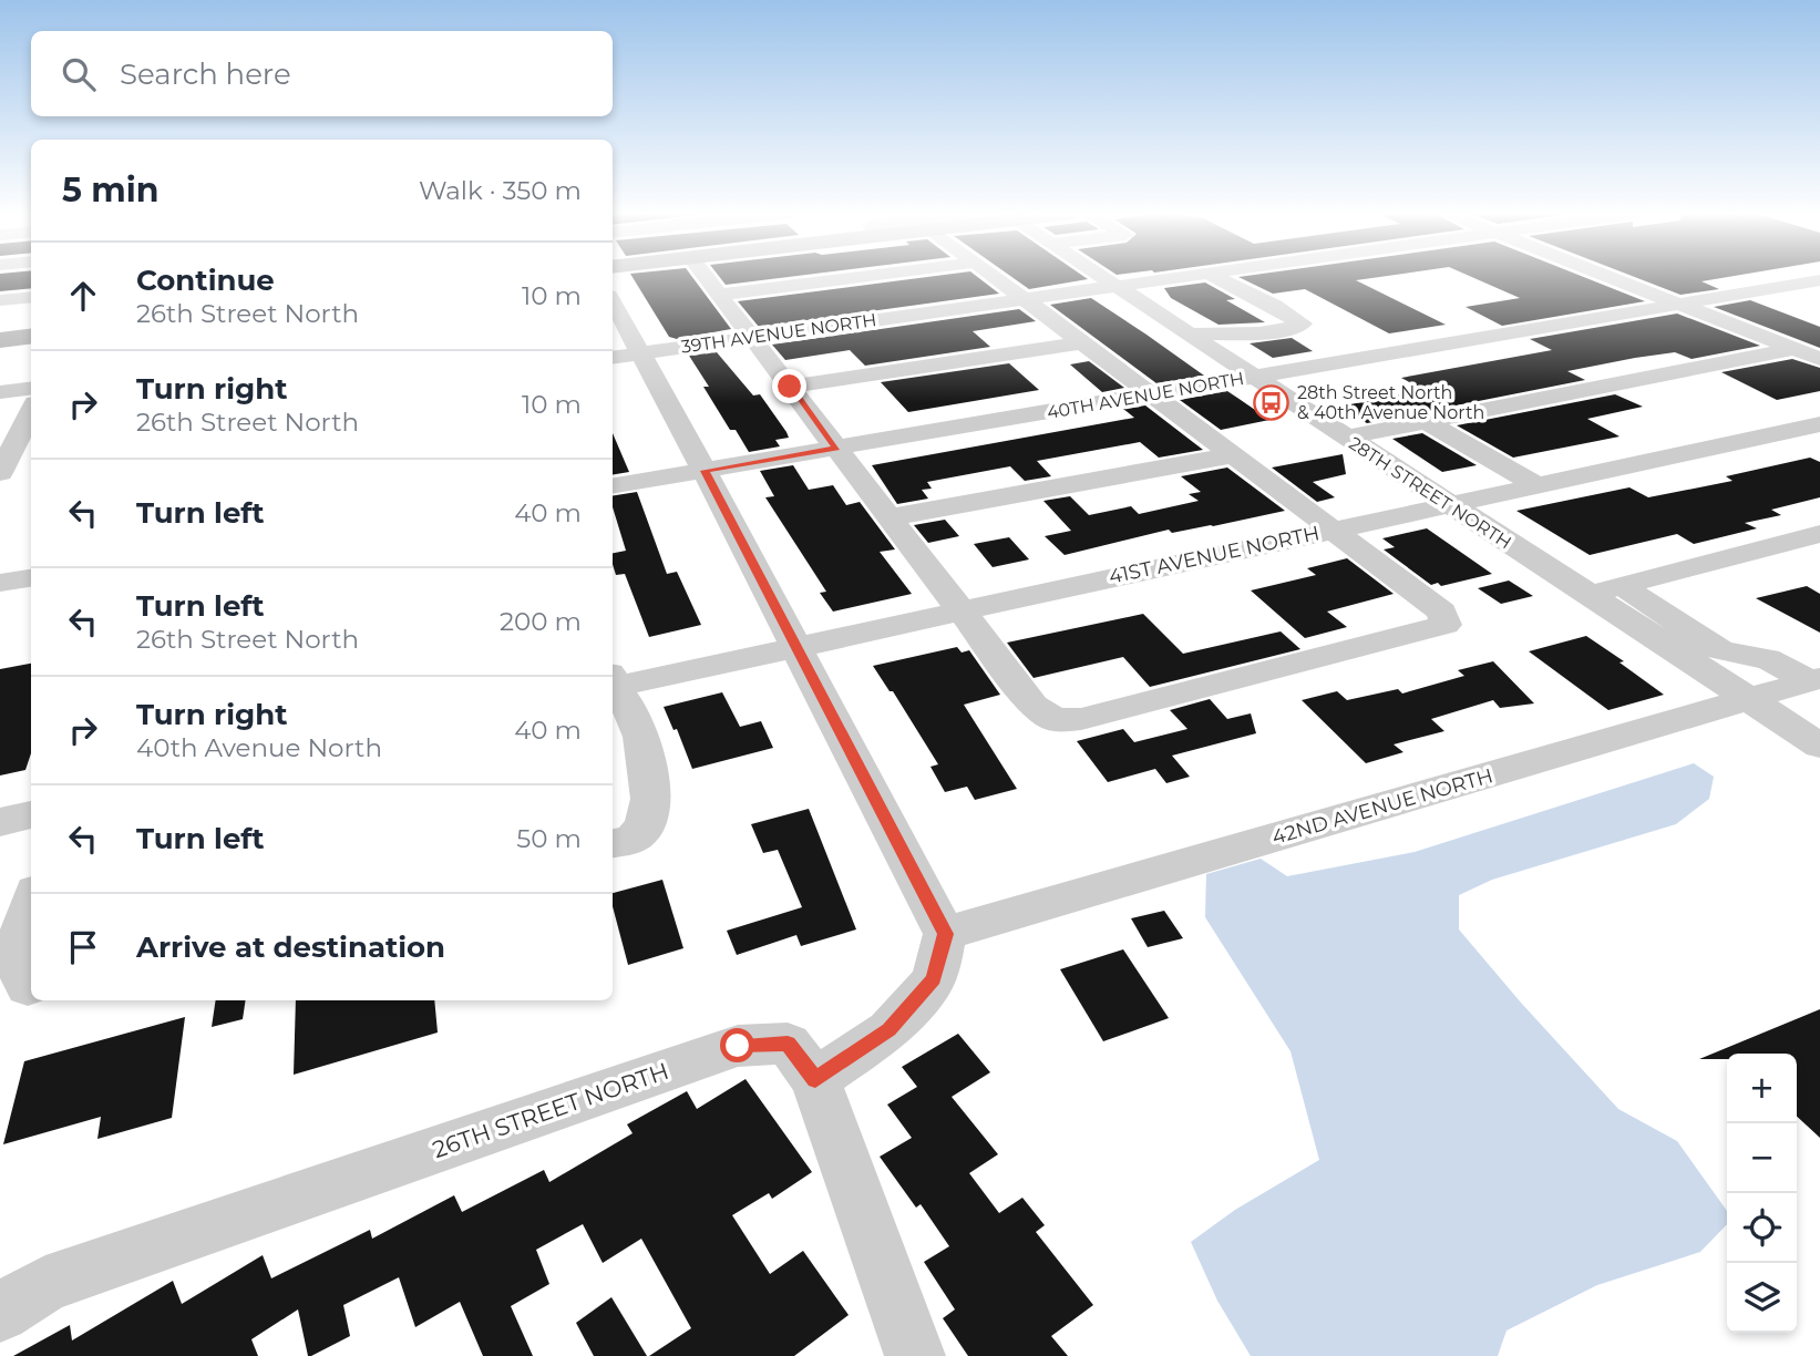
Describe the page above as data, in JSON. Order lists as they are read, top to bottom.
{
  "streets": {
    "street": [
      "39TH AVENUE NORTH",
      "40TH AVENUE NORTH",
      "28TH STREET NORTH",
      "41ST AVENUE NORTH",
      "42ND AVENUE NORTH",
      "26TH STREET NORTH"
    ]
  },
  "crossings": [
    ["39TH AVENUE NORTH", "28TH STREET NORTH"],
    ["40TH AVENUE NORTH", "28TH STREET NORTH"],
    ["28TH STREET NORTH", "41ST AVENUE NORTH"],
    ["28TH STREET NORTH", "42ND AVENUE NORTH"]
  ],
  "places": {
    "bus stop": ["28th Street North & 40th Avenue North"]
  },
  "page": {
    "search": "Search here",
    "heading": ["5 min", "Walk · 350 m"],
    "list": [
      ["Continue", "26th Street North", "10 m"],
      ["Turn right", "26th Street North", "10 m"],
      ["Turn left", "40 m"],
      ["Turn left", "26th Street North", "200 m"],
      ["Turn right", "40th Avenue North", "40 m"],
      ["Turn left", "50 m"],
      "Arrive at destination"
    ],
    "map_buttons": ["+", "−"]
  }
}
